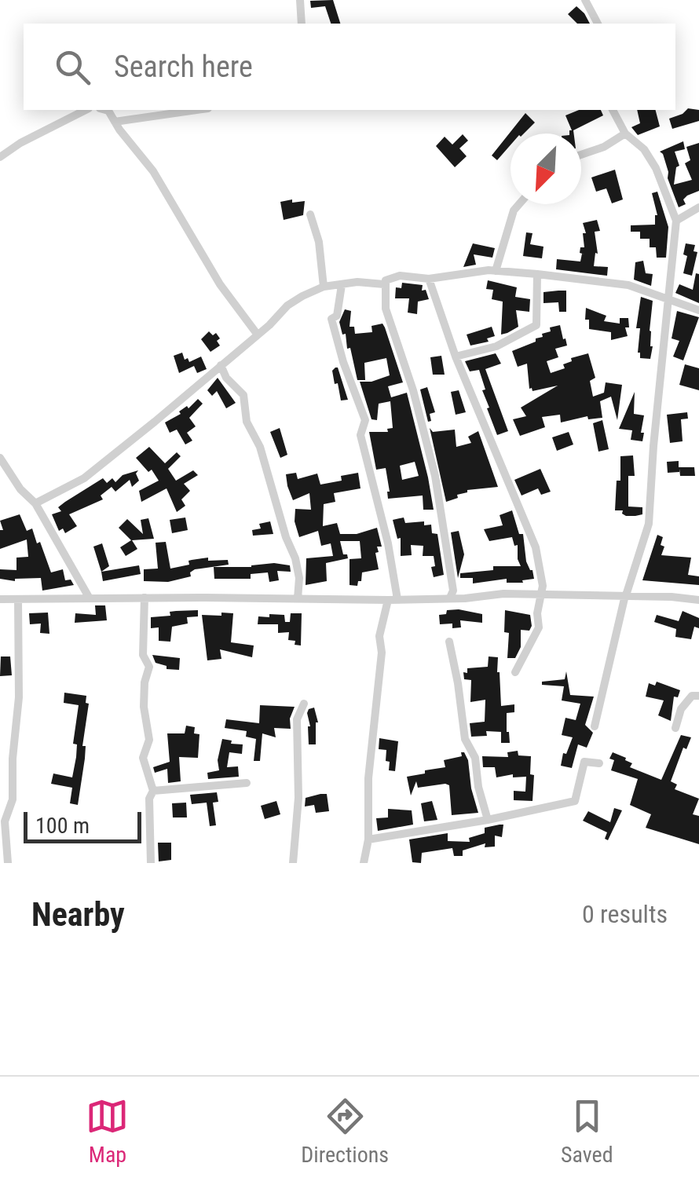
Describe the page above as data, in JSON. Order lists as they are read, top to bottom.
{
  "scale_bar": "100 m",
  "north": "bottom left",
  "page": {
    "search": "Search here",
    "scale": "100 m",
    "heading": ["Nearby", "0 results"],
    "nav": ["Map", "Directions", "Saved"]
  }
}
